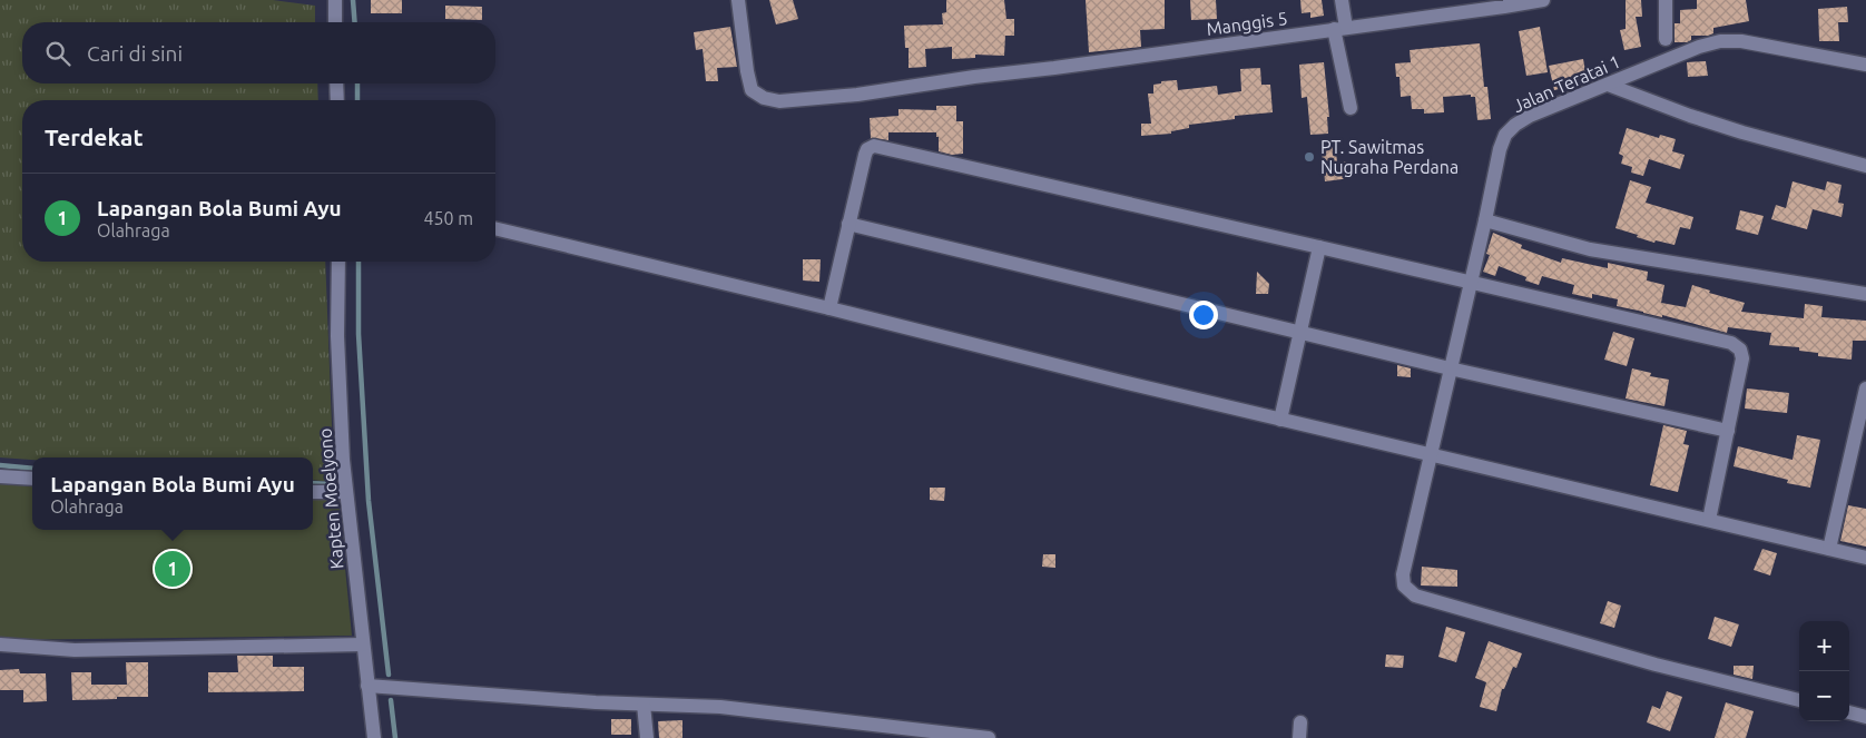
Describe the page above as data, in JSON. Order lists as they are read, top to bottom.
{
  "streets": {
    "street": ["Manggis 5", "Jalan Teratai 1", "Kapten Moelyono"]
  },
  "places": ["PT. Sawitmas Nugraha Perdana"],
  "page": {
    "search": "Cari di sini",
    "heading": "Terdekat",
    "list": [
      {
        "mark": "1",
        "name": "Lapangan Bola Bumi Ayu",
        "note": "Olahraga",
        "value": "450 m"
      }
    ],
    "popup": ["Lapangan Bola Bumi Ayu", "Olahraga"],
    "pins": "1",
    "map_buttons": ["+", "−"]
  }
}
